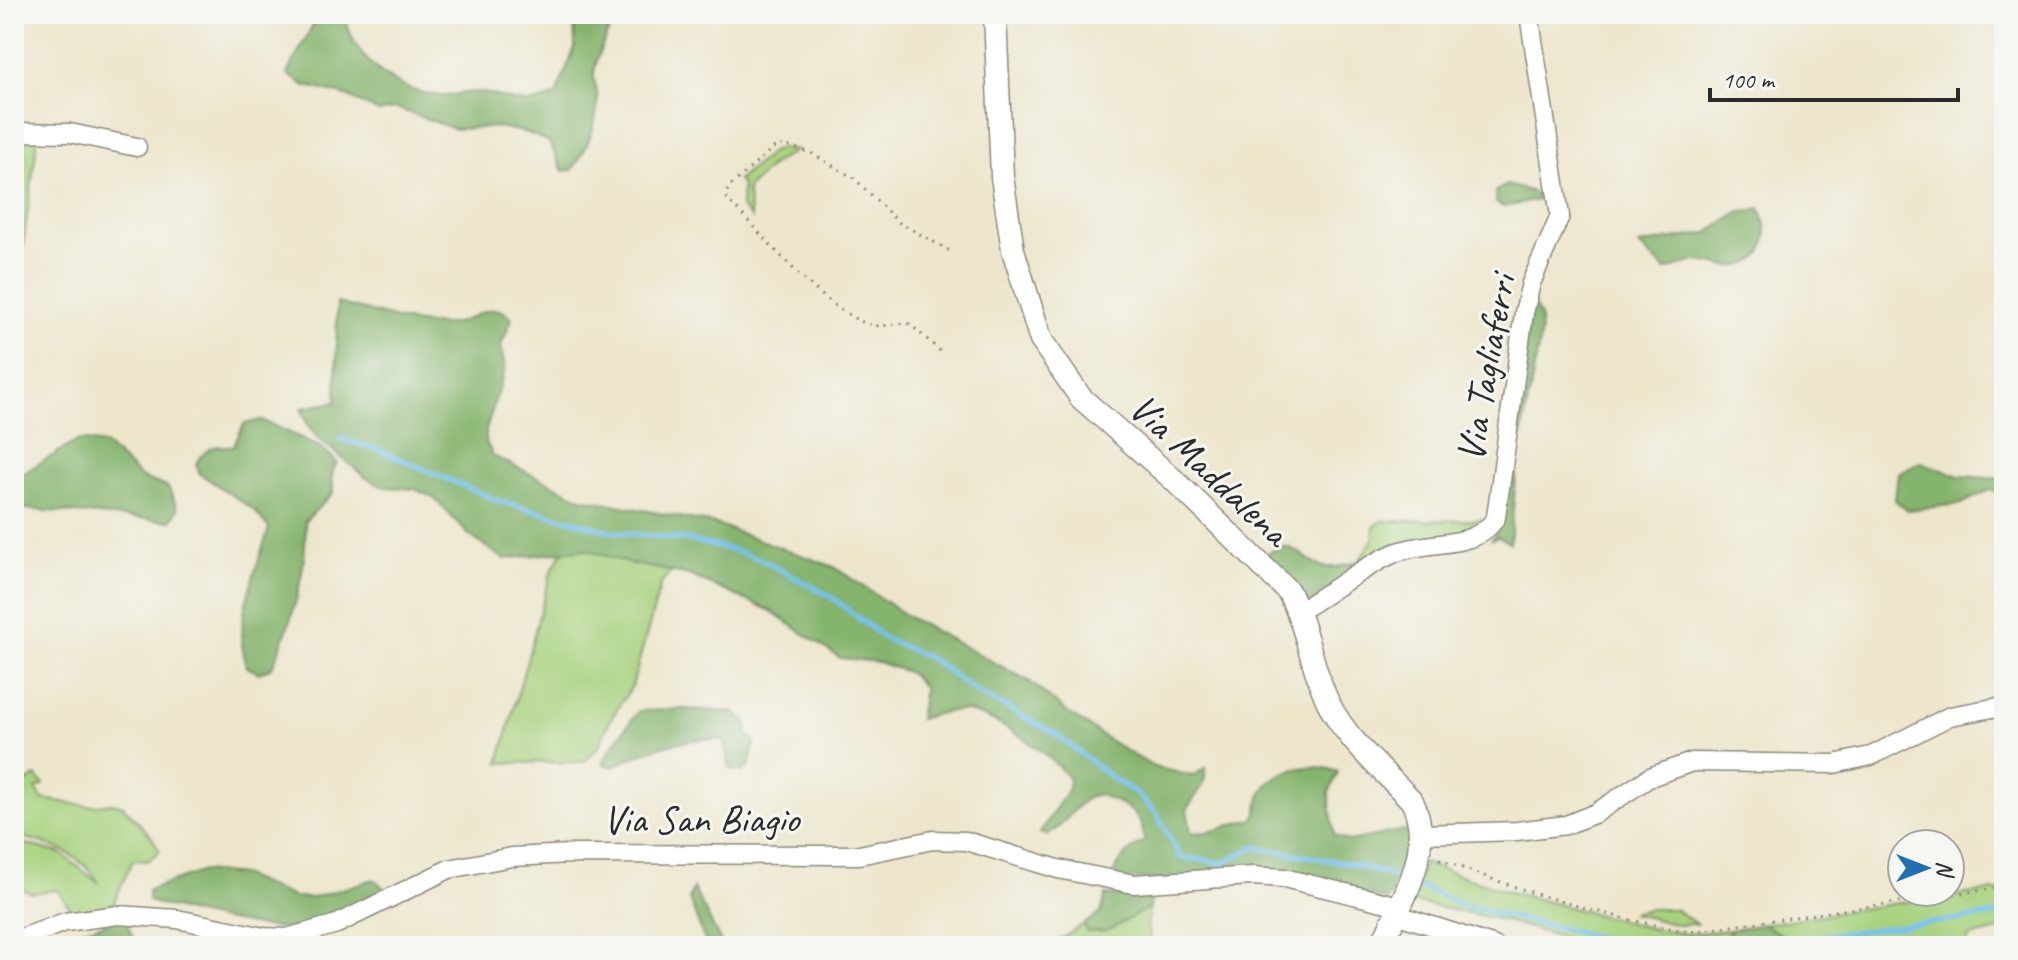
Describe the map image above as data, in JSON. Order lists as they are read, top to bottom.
{
  "streets": {
    "street": ["Via Tagliaferri", "Via Maddalena", "Via San Biagio"]
  },
  "crossings": [
    ["Via Tagliaferri", "Via Maddalena"]
  ],
  "scale_bar": "100 m",
  "north": "right"
}
